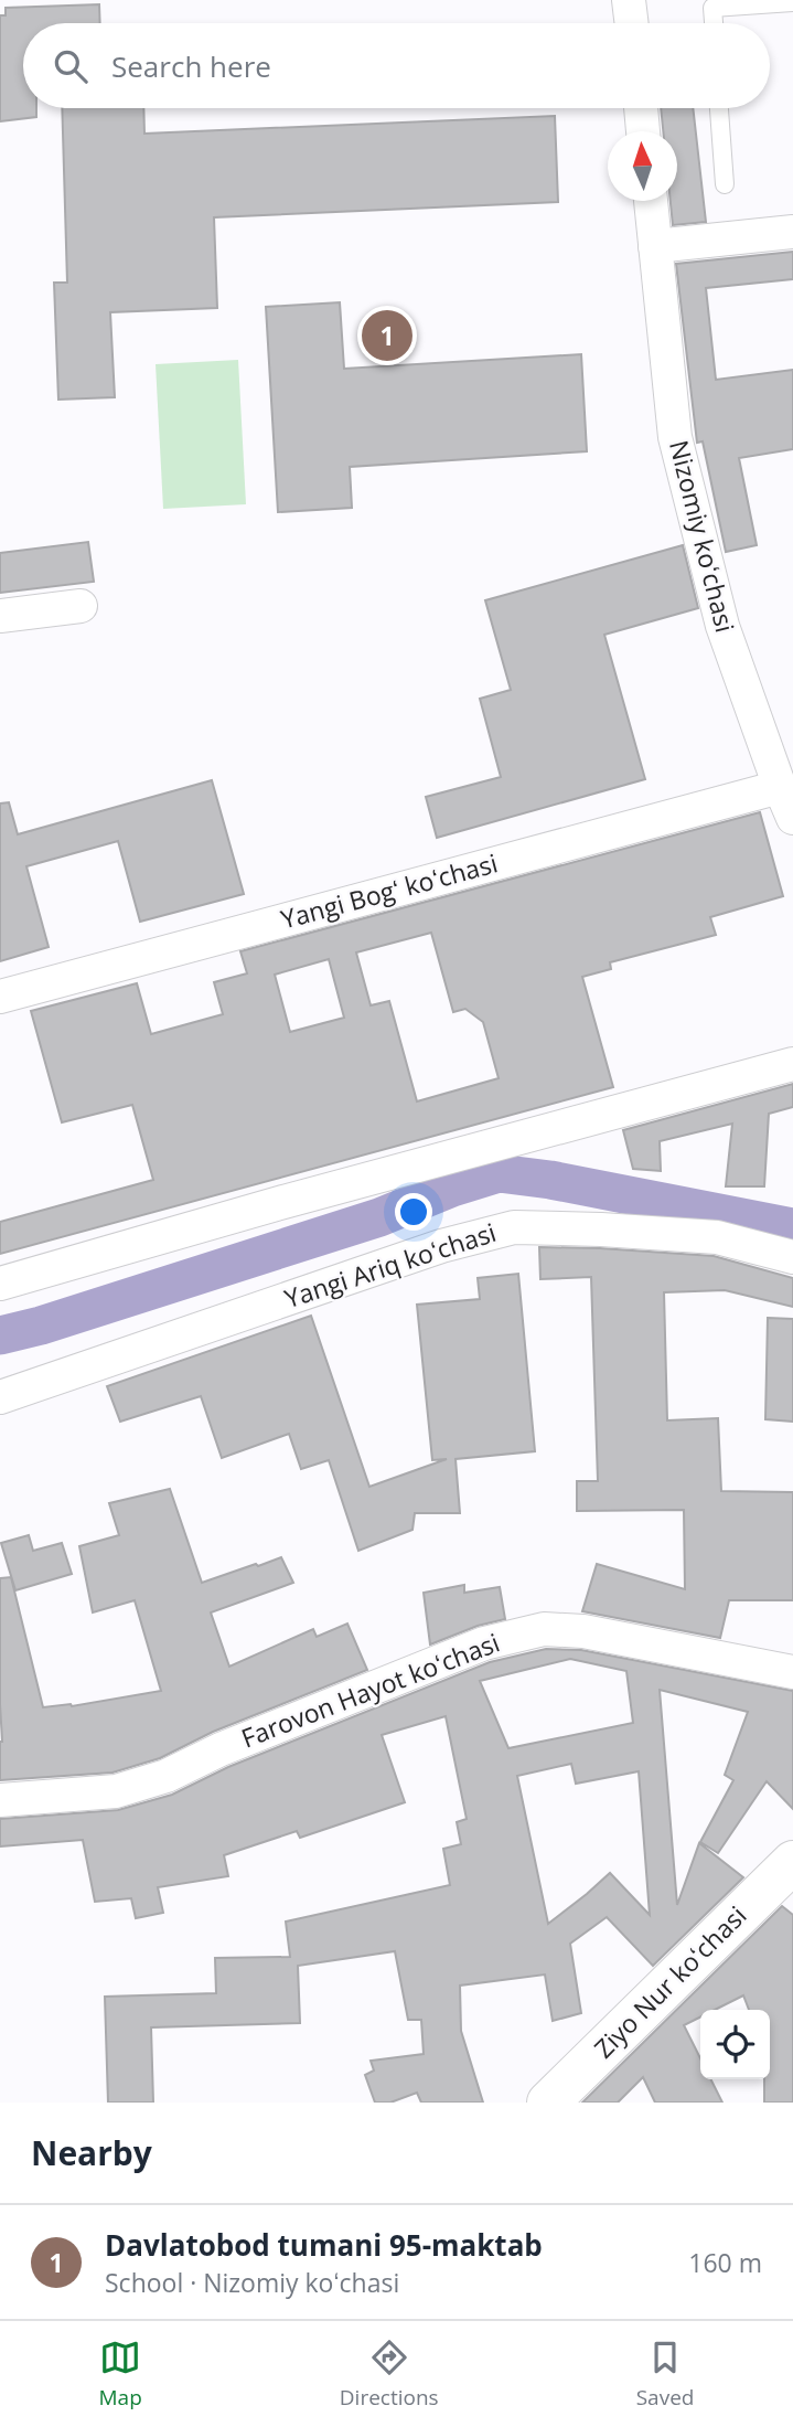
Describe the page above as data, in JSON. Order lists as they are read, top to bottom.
{
  "streets": {
    "street": [
      "Nizomiy koʻchasi",
      "Yangi Bogʻ koʻchasi",
      "Yangi Ariq koʻchasi",
      "Farovon Hayot koʻchasi",
      "Ziyo Nur koʻchasi"
    ]
  },
  "crossings": [
    ["Nizomiy koʻchasi", "Yangi Bogʻ koʻchasi"]
  ],
  "north": "top",
  "page": {
    "search": "Search here",
    "pins": "1",
    "heading": "Nearby",
    "list": [
      {
        "mark": "1",
        "name": "Davlatobod tumani 95-maktab",
        "note": "School · Nizomiy koʻchasi",
        "value": "160 m"
      }
    ],
    "nav": ["Map", "Directions", "Saved"]
  }
}
